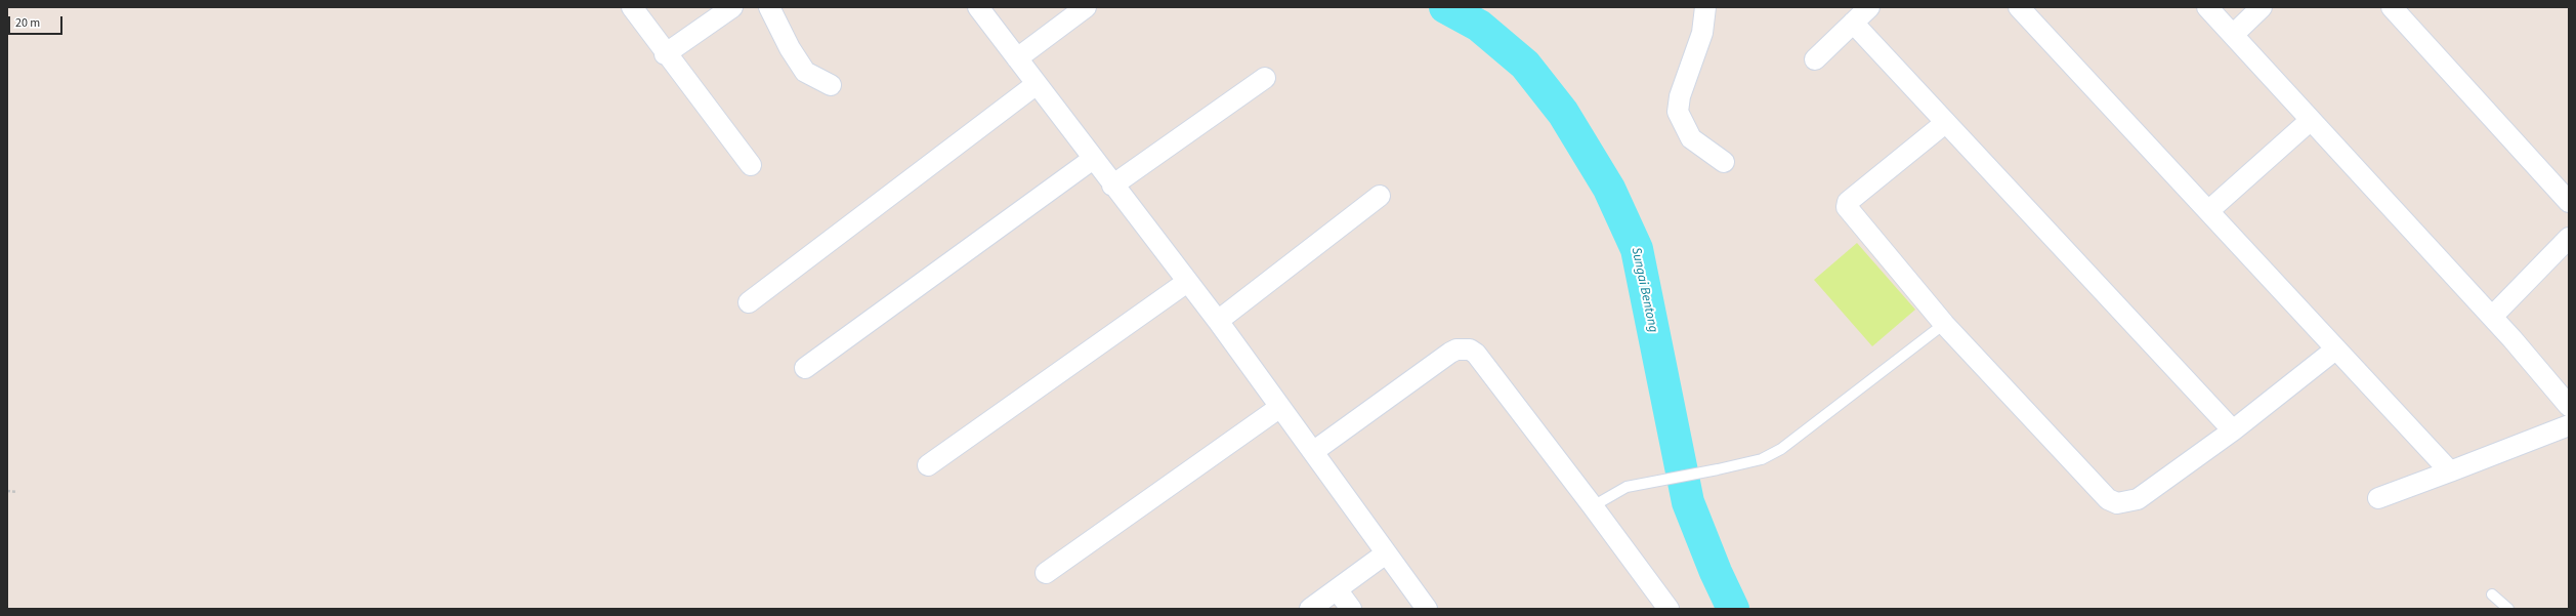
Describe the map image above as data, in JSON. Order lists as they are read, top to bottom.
{
  "water": ["Sungai Bentong"],
  "scale_bar": "20 m"
}
